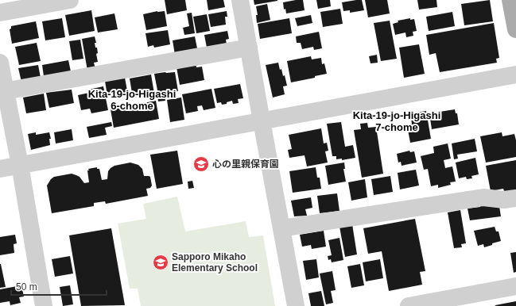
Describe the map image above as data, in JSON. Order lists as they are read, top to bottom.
{
  "districts": ["Kita-19-jo-Higashi 6-chome", "Kita-19-jo-Higashi 7-chome"],
  "places": {
    "school or university": ["心の里親保育園", "Sapporo Mikaho Elementary School"]
  },
  "scale_bar": "50 m"
}
